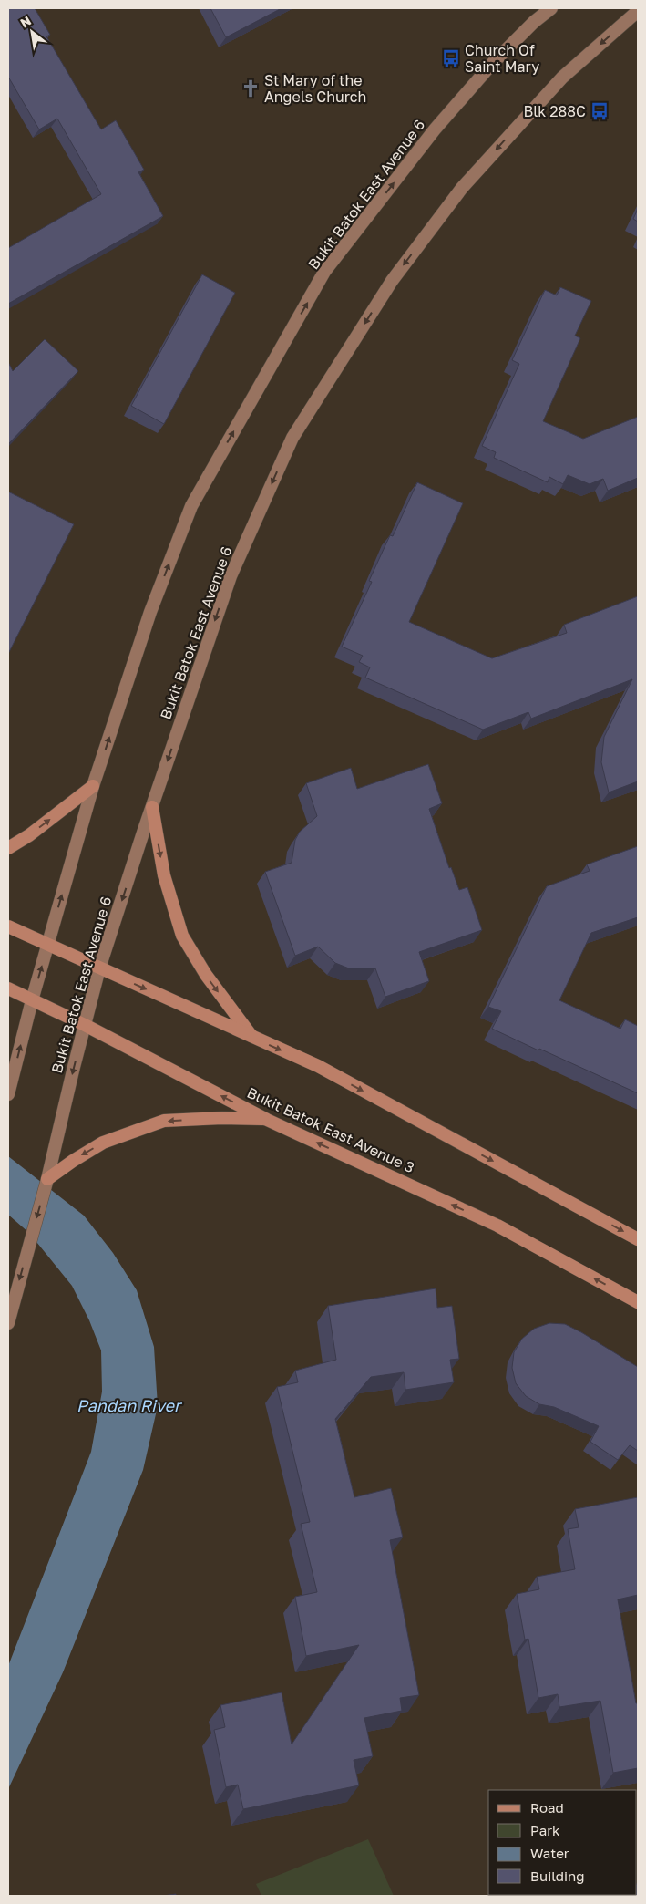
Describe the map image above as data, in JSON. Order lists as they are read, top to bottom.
{
  "streets": {
    "main road": ["Bukit Batok East Avenue 6", "Bukit Batok East Avenue 3"]
  },
  "crossings": [
    ["Bukit Batok East Avenue 6", "Bukit Batok East Avenue 3"]
  ],
  "water": ["Pandan River"],
  "places": {
    "bus stop": ["Church Of Saint Mary", "Blk 288C"],
    "church": ["St Mary of the Angels Church"]
  },
  "legend": [
    "Road",
    "Park",
    "Water",
    "Building"
  ],
  "north": "top left"
}
